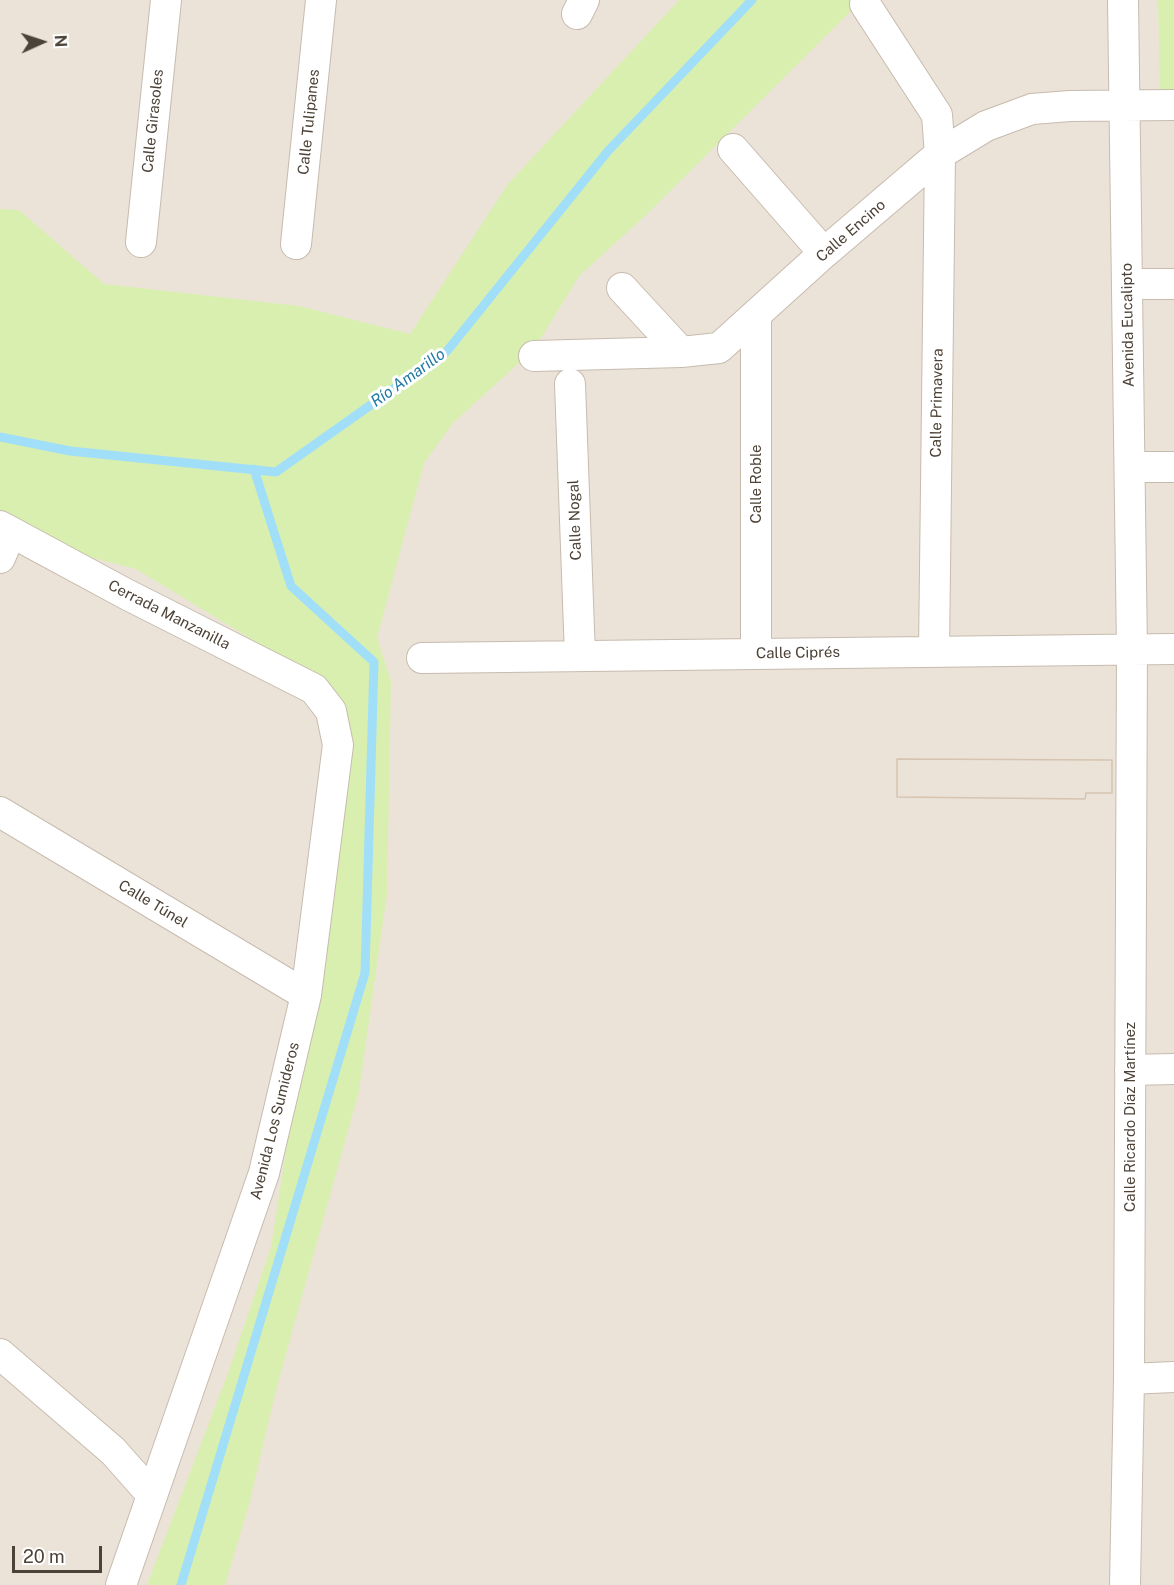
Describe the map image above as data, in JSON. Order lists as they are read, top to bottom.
{
  "streets": {
    "street": [
      "Calle Girasoles",
      "Calle Tulipanes",
      "Calle Encino",
      "Avenida Eucalipto",
      "Calle Primavera",
      "Calle Roble",
      "Calle Nogal",
      "Cerrada Manzanilla",
      "Calle Ciprés",
      "Calle Túnel",
      "Calle Ricardo Díaz Martínez",
      "Avenida Los Sumideros"
    ]
  },
  "crossings": [
    ["Calle Encino", "Avenida Eucalipto"],
    ["Calle Encino", "Calle Primavera"],
    ["Calle Encino", "Calle Roble"],
    ["Avenida Eucalipto", "Calle Ciprés"],
    ["Avenida Eucalipto", "Calle Ricardo Díaz Martínez"],
    ["Calle Primavera", "Calle Ciprés"],
    ["Calle Roble", "Calle Ciprés"],
    ["Calle Nogal", "Calle Ciprés"],
    ["Cerrada Manzanilla", "Avenida Los Sumideros"],
    ["Calle Ciprés", "Calle Ricardo Díaz Martínez"],
    ["Calle Túnel", "Avenida Los Sumideros"]
  ],
  "water": ["Río Amarillo"],
  "scale_bar": "20 m",
  "north": "right"
}
